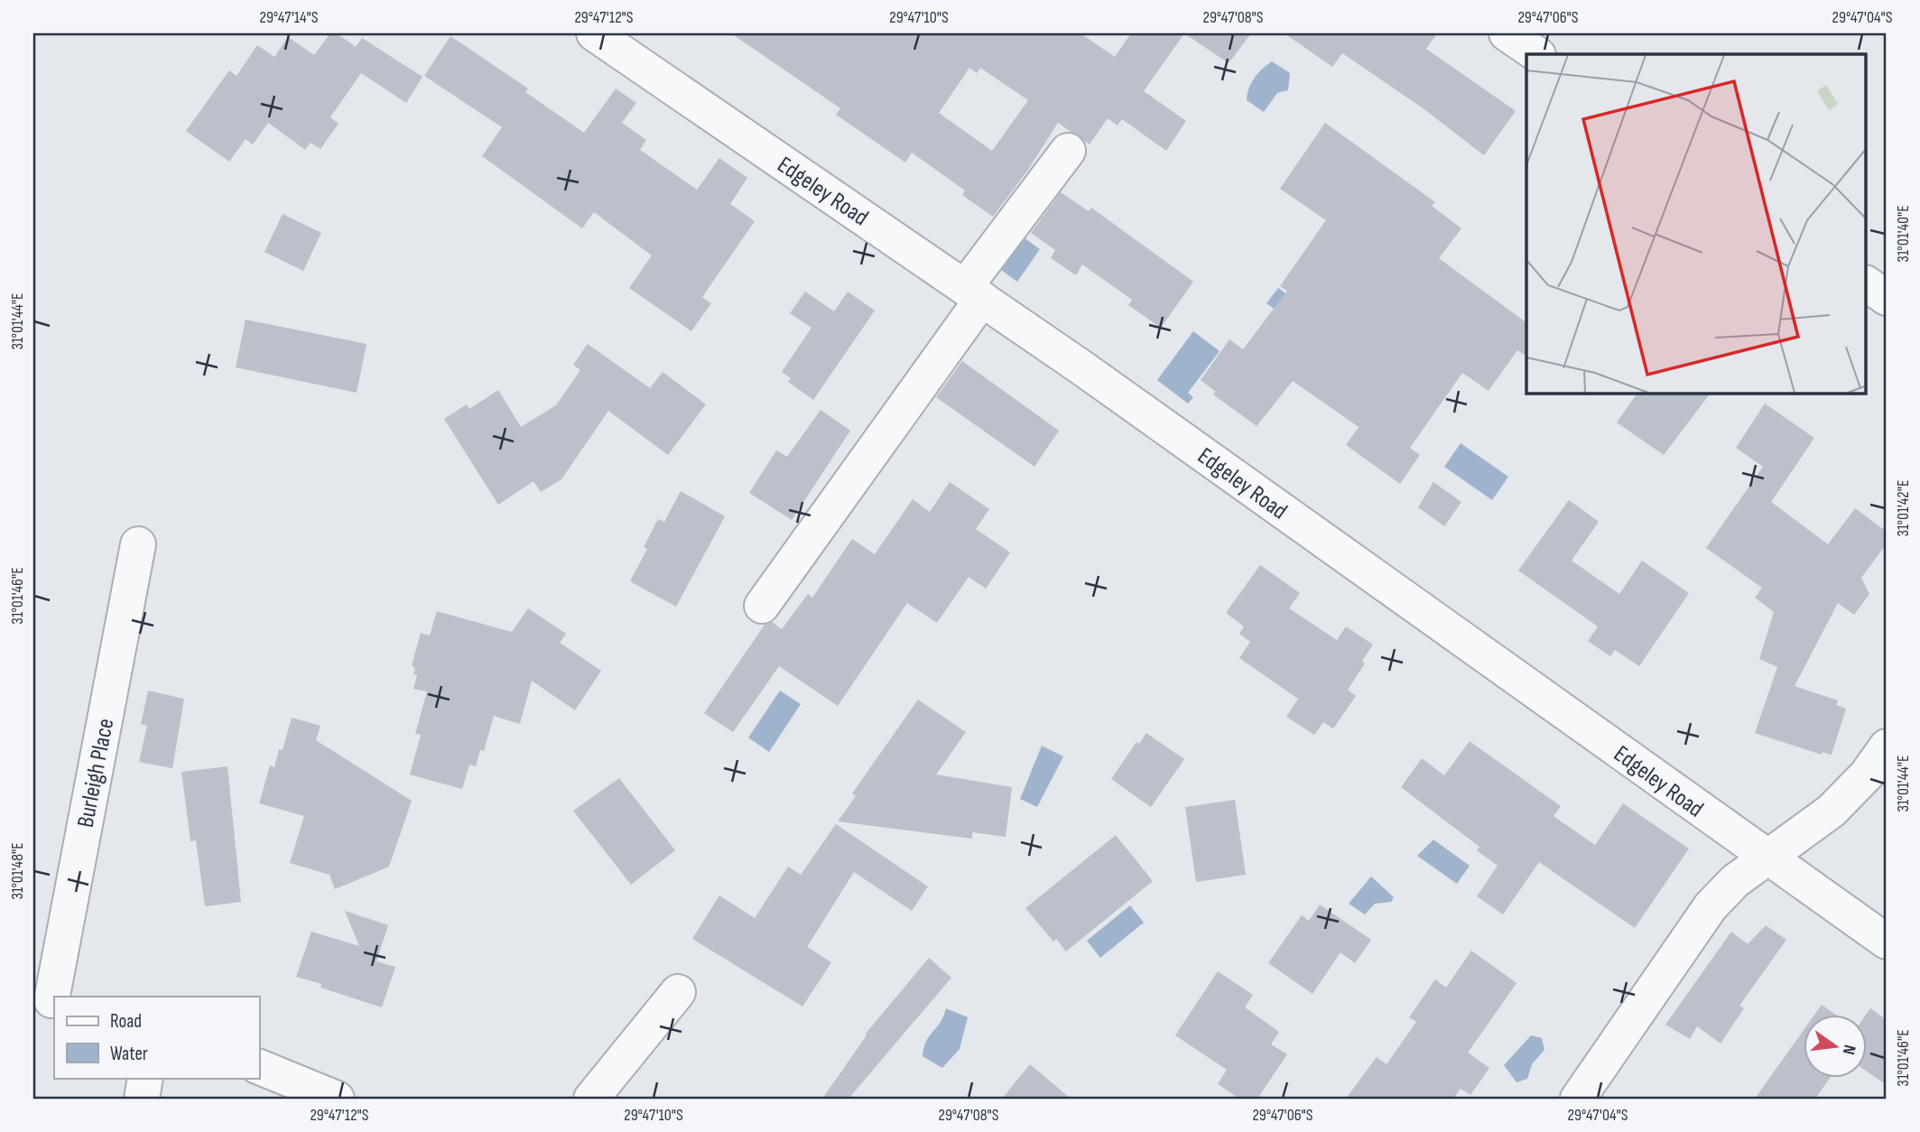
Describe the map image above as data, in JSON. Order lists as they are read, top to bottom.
{
  "streets": {
    "street": ["Edgeley Road", "Burleigh Place"]
  },
  "legend": ["Road", "Water"],
  "north": "right",
  "coordinates": [
    "29°47'14\"S",
    "29°47'12\"S",
    "29°47'10\"S",
    "29°47'08\"S",
    "29°47'06\"S",
    "29°47'04\"S",
    "31°01'40\"E",
    "31°01'44\"E",
    "31°01'42\"E",
    "31°01'46\"E",
    "31°01'48\"E"
  ]
}
